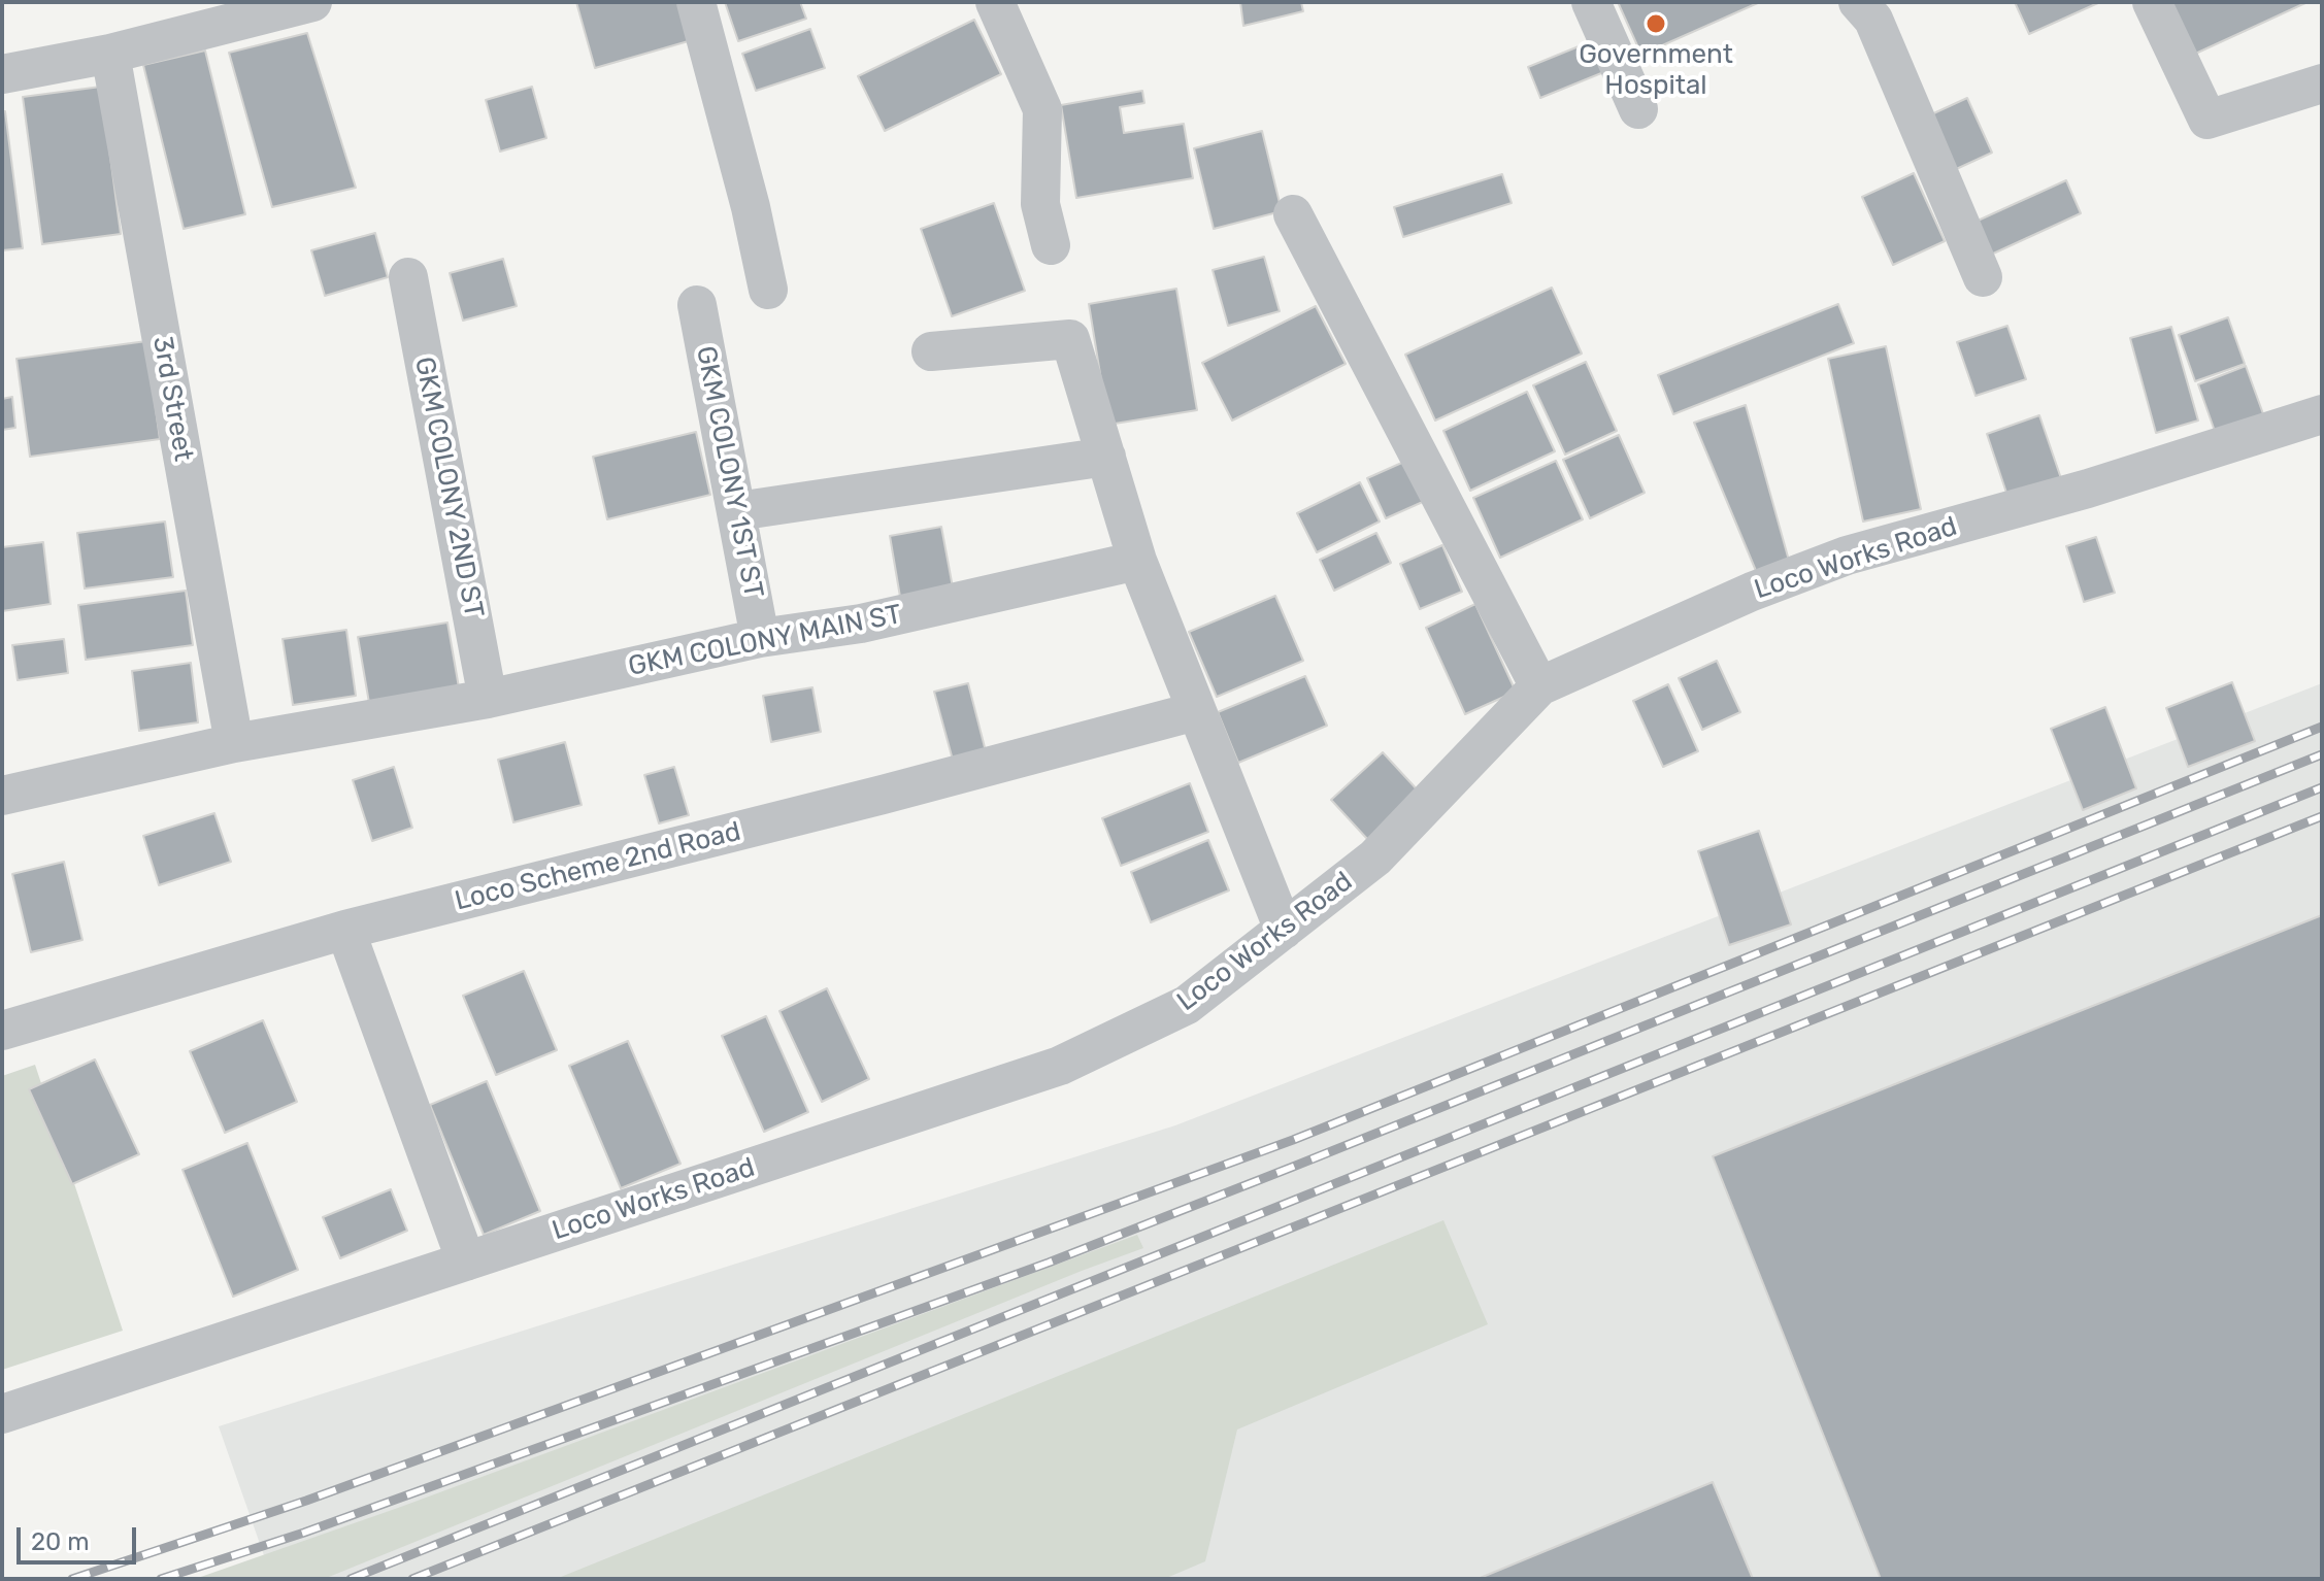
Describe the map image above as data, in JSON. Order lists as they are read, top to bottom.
{
  "streets": {
    "street": [
      "3rd Street",
      "GKM COLONY 1ST ST",
      "GKM COLONY 2ND ST",
      "Loco Works Road",
      "GKM COLONY MAIN ST",
      "Loco Scheme 2nd Road"
    ]
  },
  "crossings": [
    ["3rd Street", "GKM COLONY MAIN ST"],
    ["GKM COLONY 1ST ST", "GKM COLONY MAIN ST"],
    ["GKM COLONY 2ND ST", "GKM COLONY MAIN ST"]
  ],
  "places": ["Government Hospital"],
  "scale_bar": "20 m"
}
